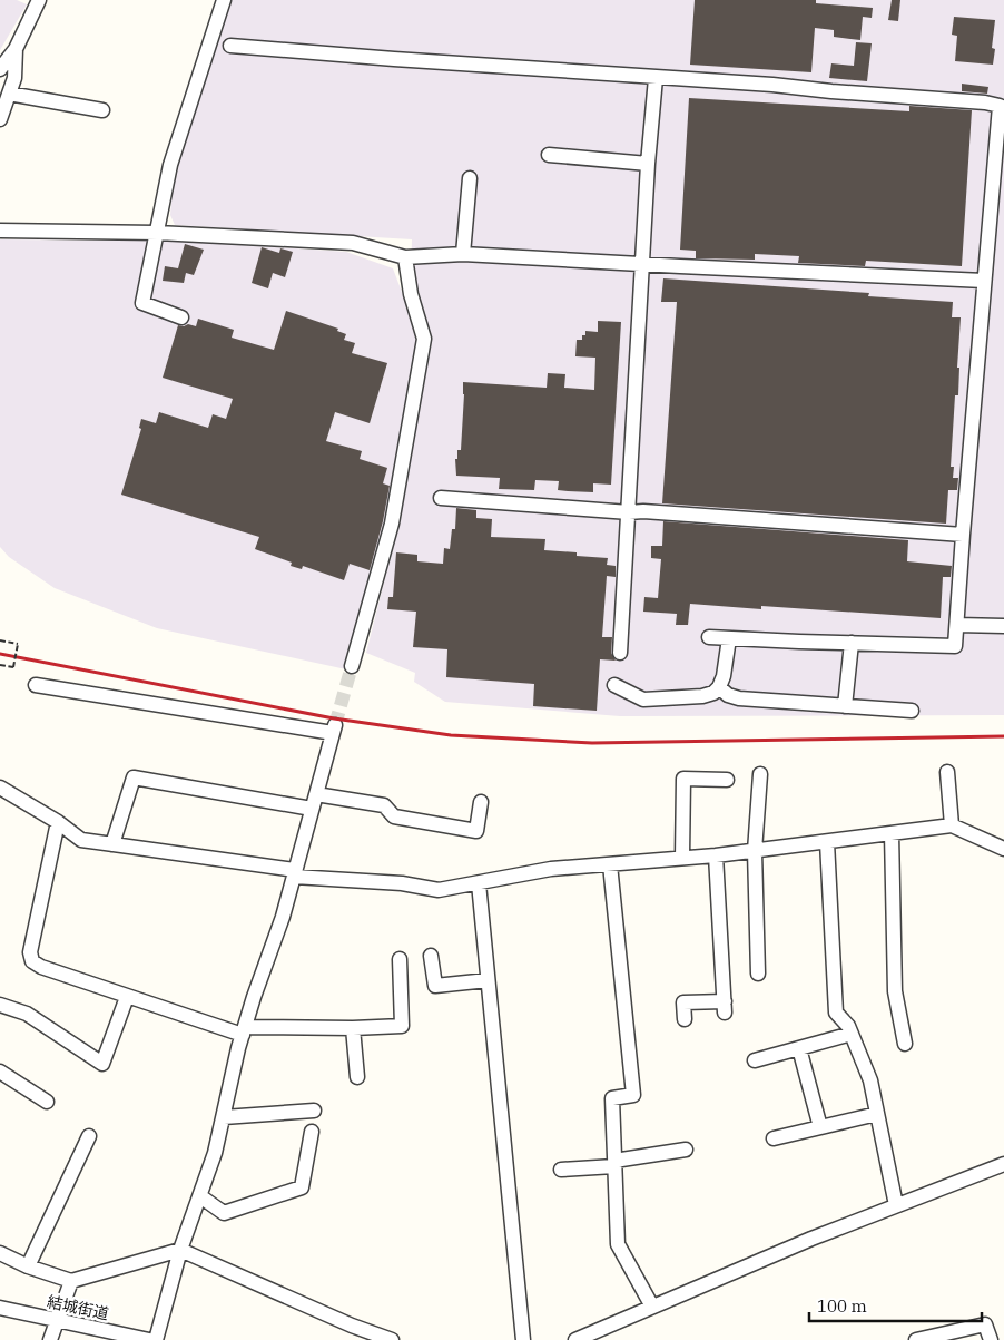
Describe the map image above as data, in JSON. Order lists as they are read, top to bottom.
{
  "streets": {
    "street": ["結城街道"]
  },
  "scale_bar": "100 m"
}
